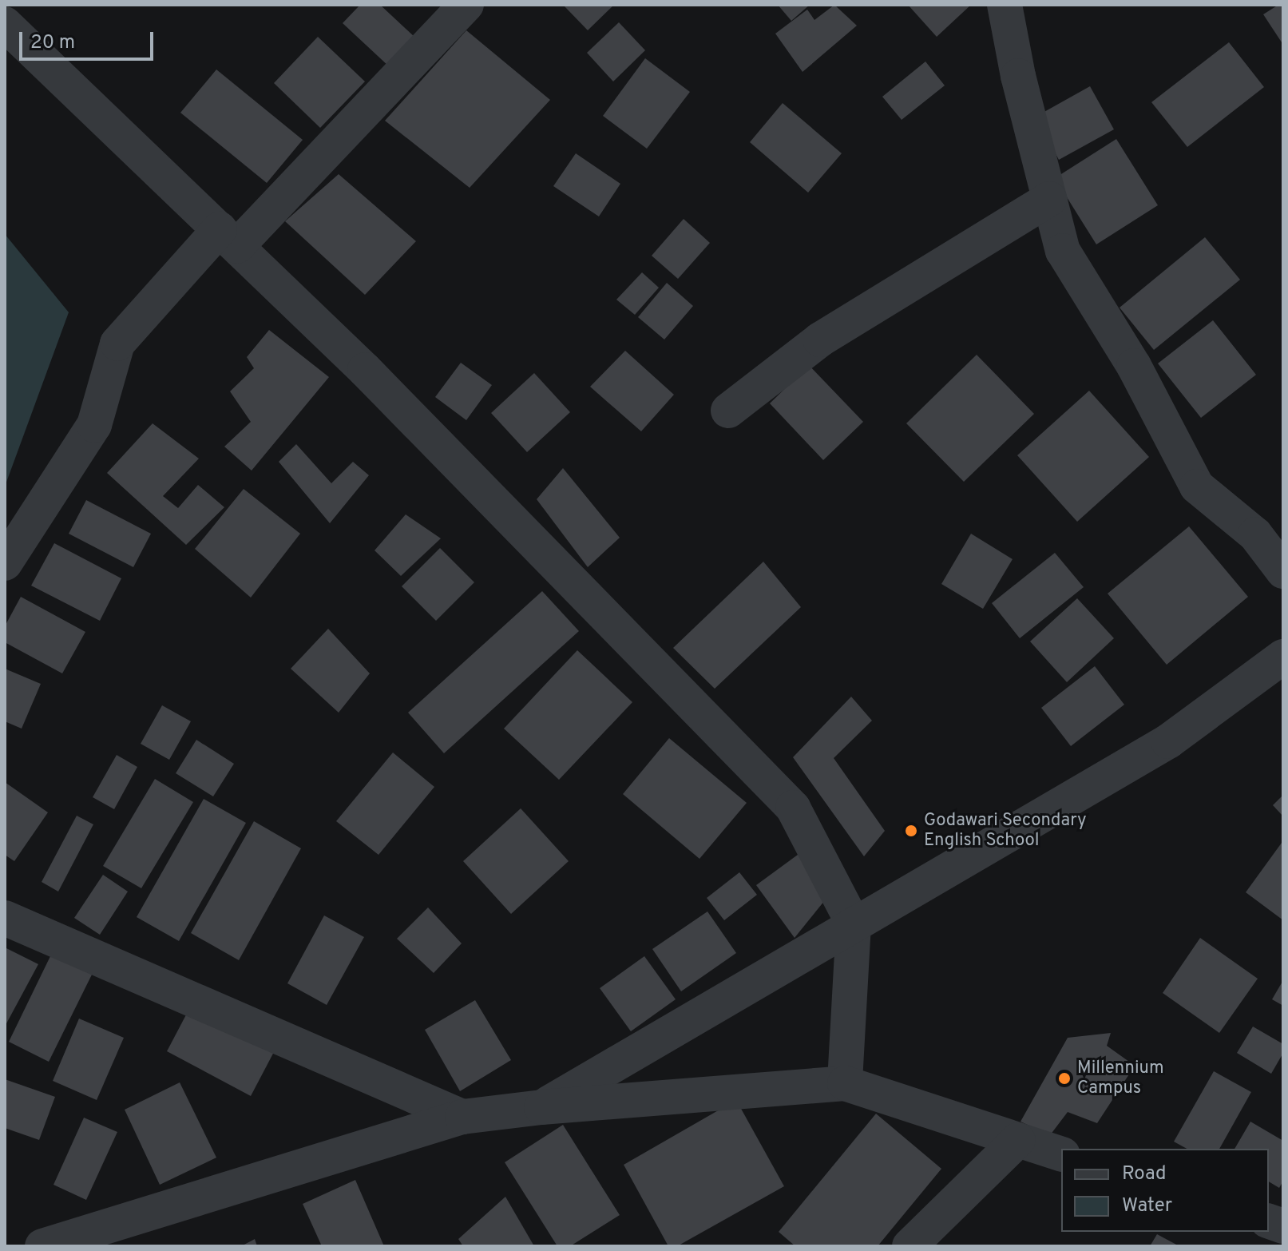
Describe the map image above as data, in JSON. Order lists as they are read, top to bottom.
{
  "places": ["Godawari Secondary English School", "Millennium Campus"],
  "legend": ["Road", "Water"],
  "scale_bar": "20 m"
}
